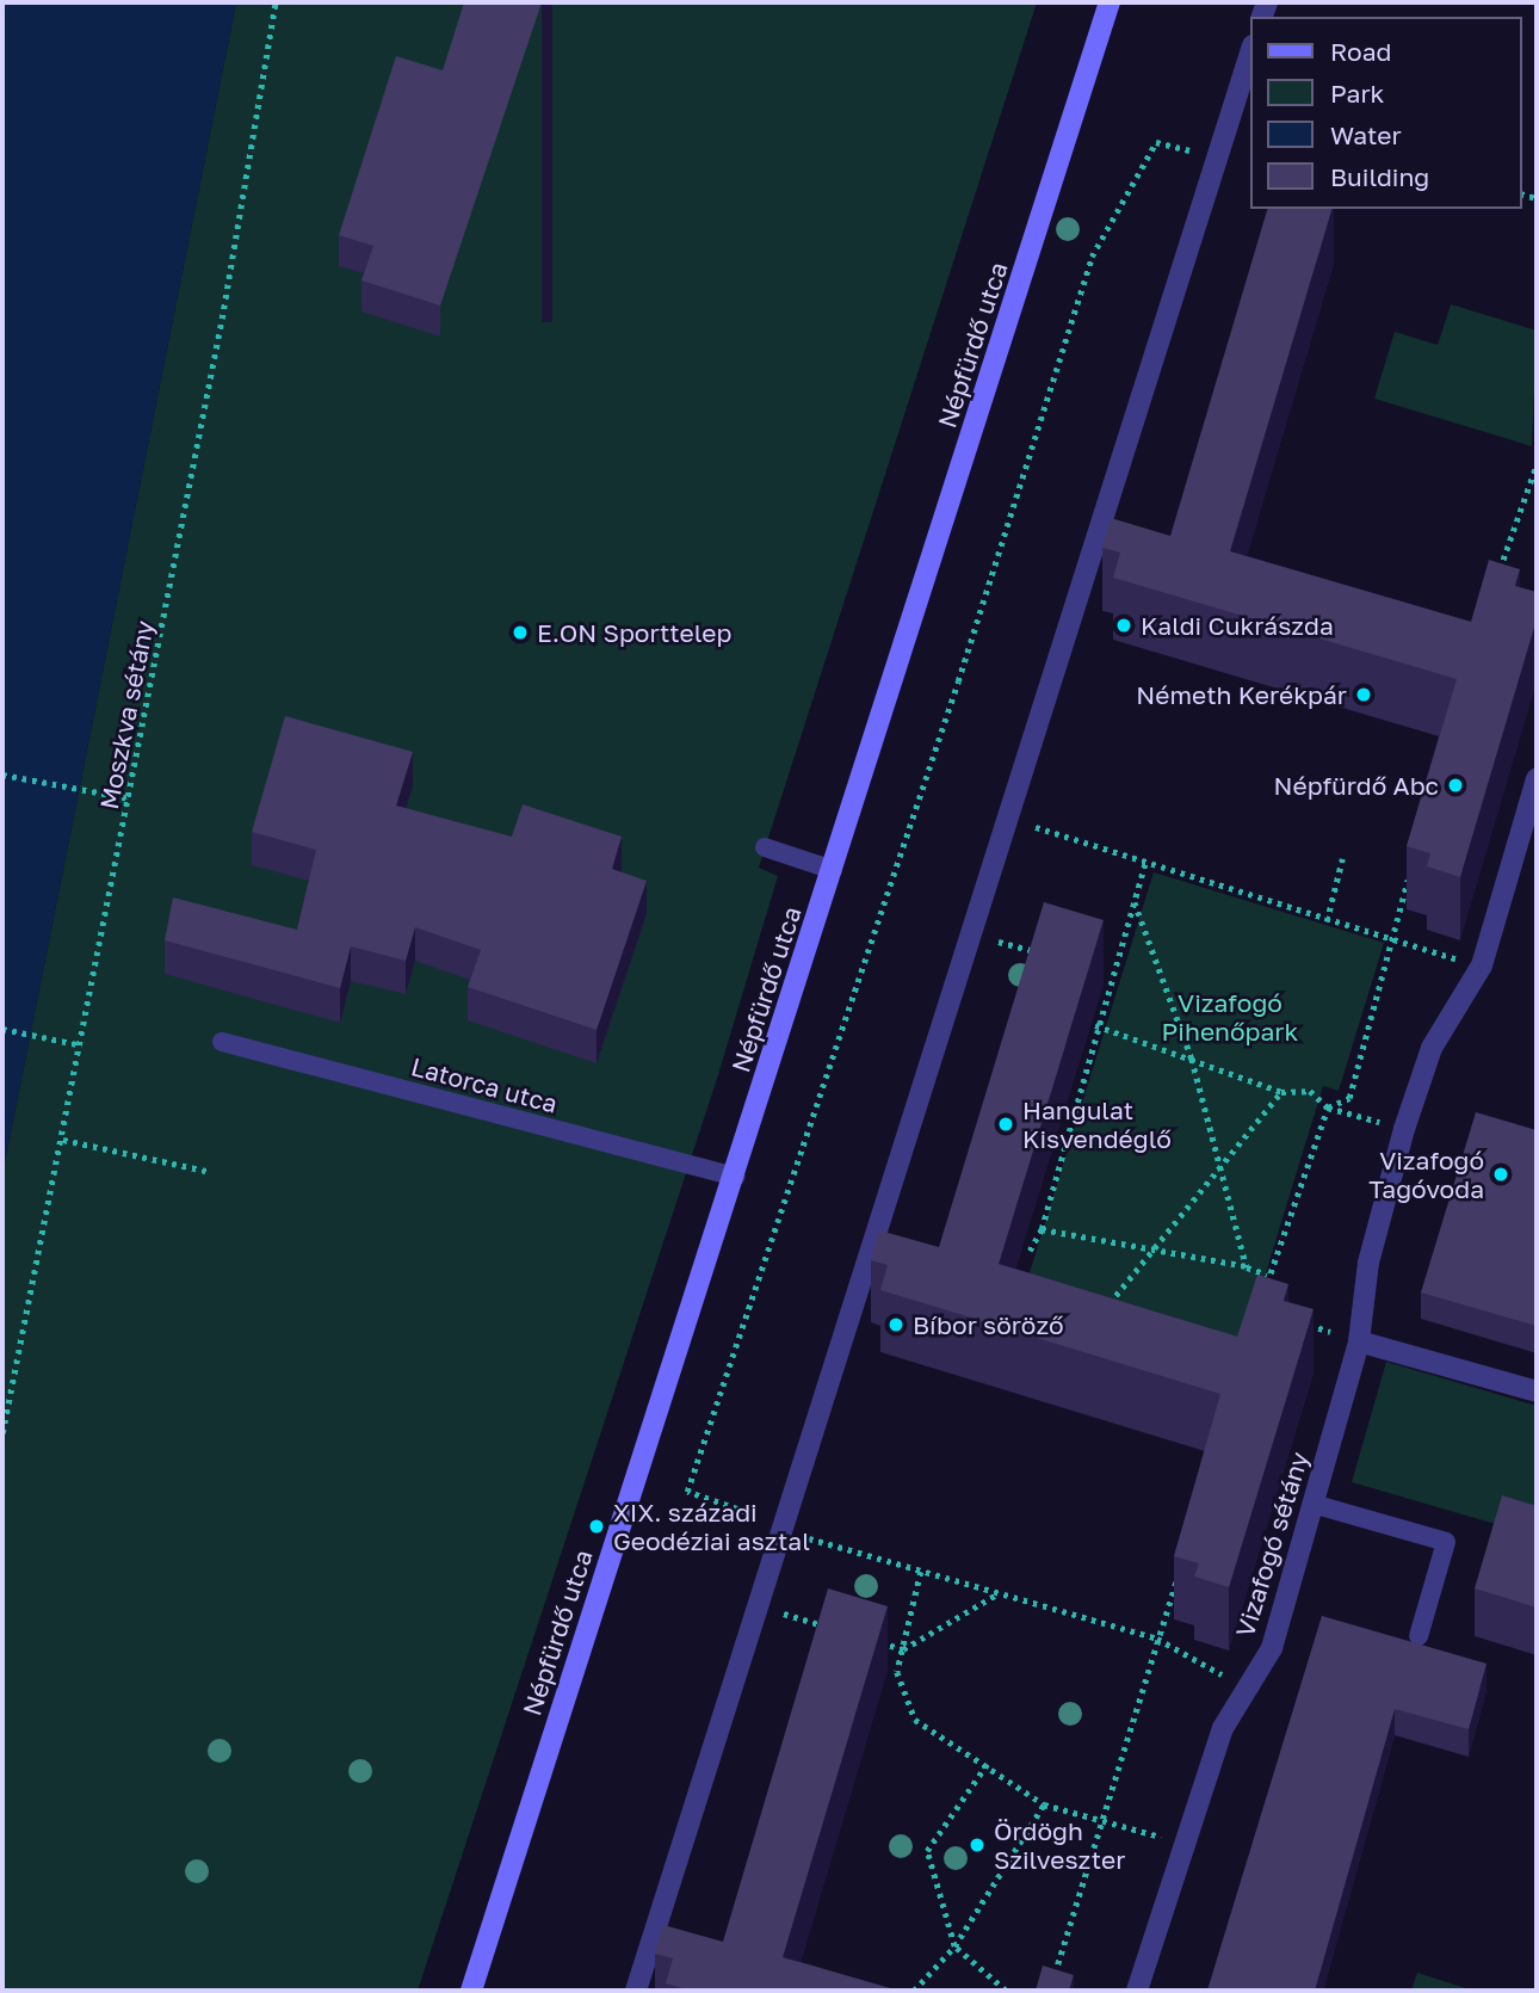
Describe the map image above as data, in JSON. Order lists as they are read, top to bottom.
{
  "streets": {
    "street": ["Népfürdő utca", "Vizafogó sétány"],
    "lane": ["Latorca utca"],
    "path": ["Moszkva sétány"]
  },
  "crossings": [
    ["Népfürdő utca", "Latorca utca"]
  ],
  "parks": ["Vizafogó Pihenőpark"],
  "places": [
    "Kaldi Cukrászda",
    "E.ON Sporttelep",
    "Németh Kerékpár",
    "Népfürdő Abc",
    "Hangulat Kisvendéglő",
    "Vizafogó Tagóvoda",
    "Bíbor söröző",
    "XIX. századi Geodéziai asztal",
    "Ördögh Szilveszter"
  ],
  "legend": [
    "Road",
    "Park",
    "Water",
    "Building"
  ]
}
